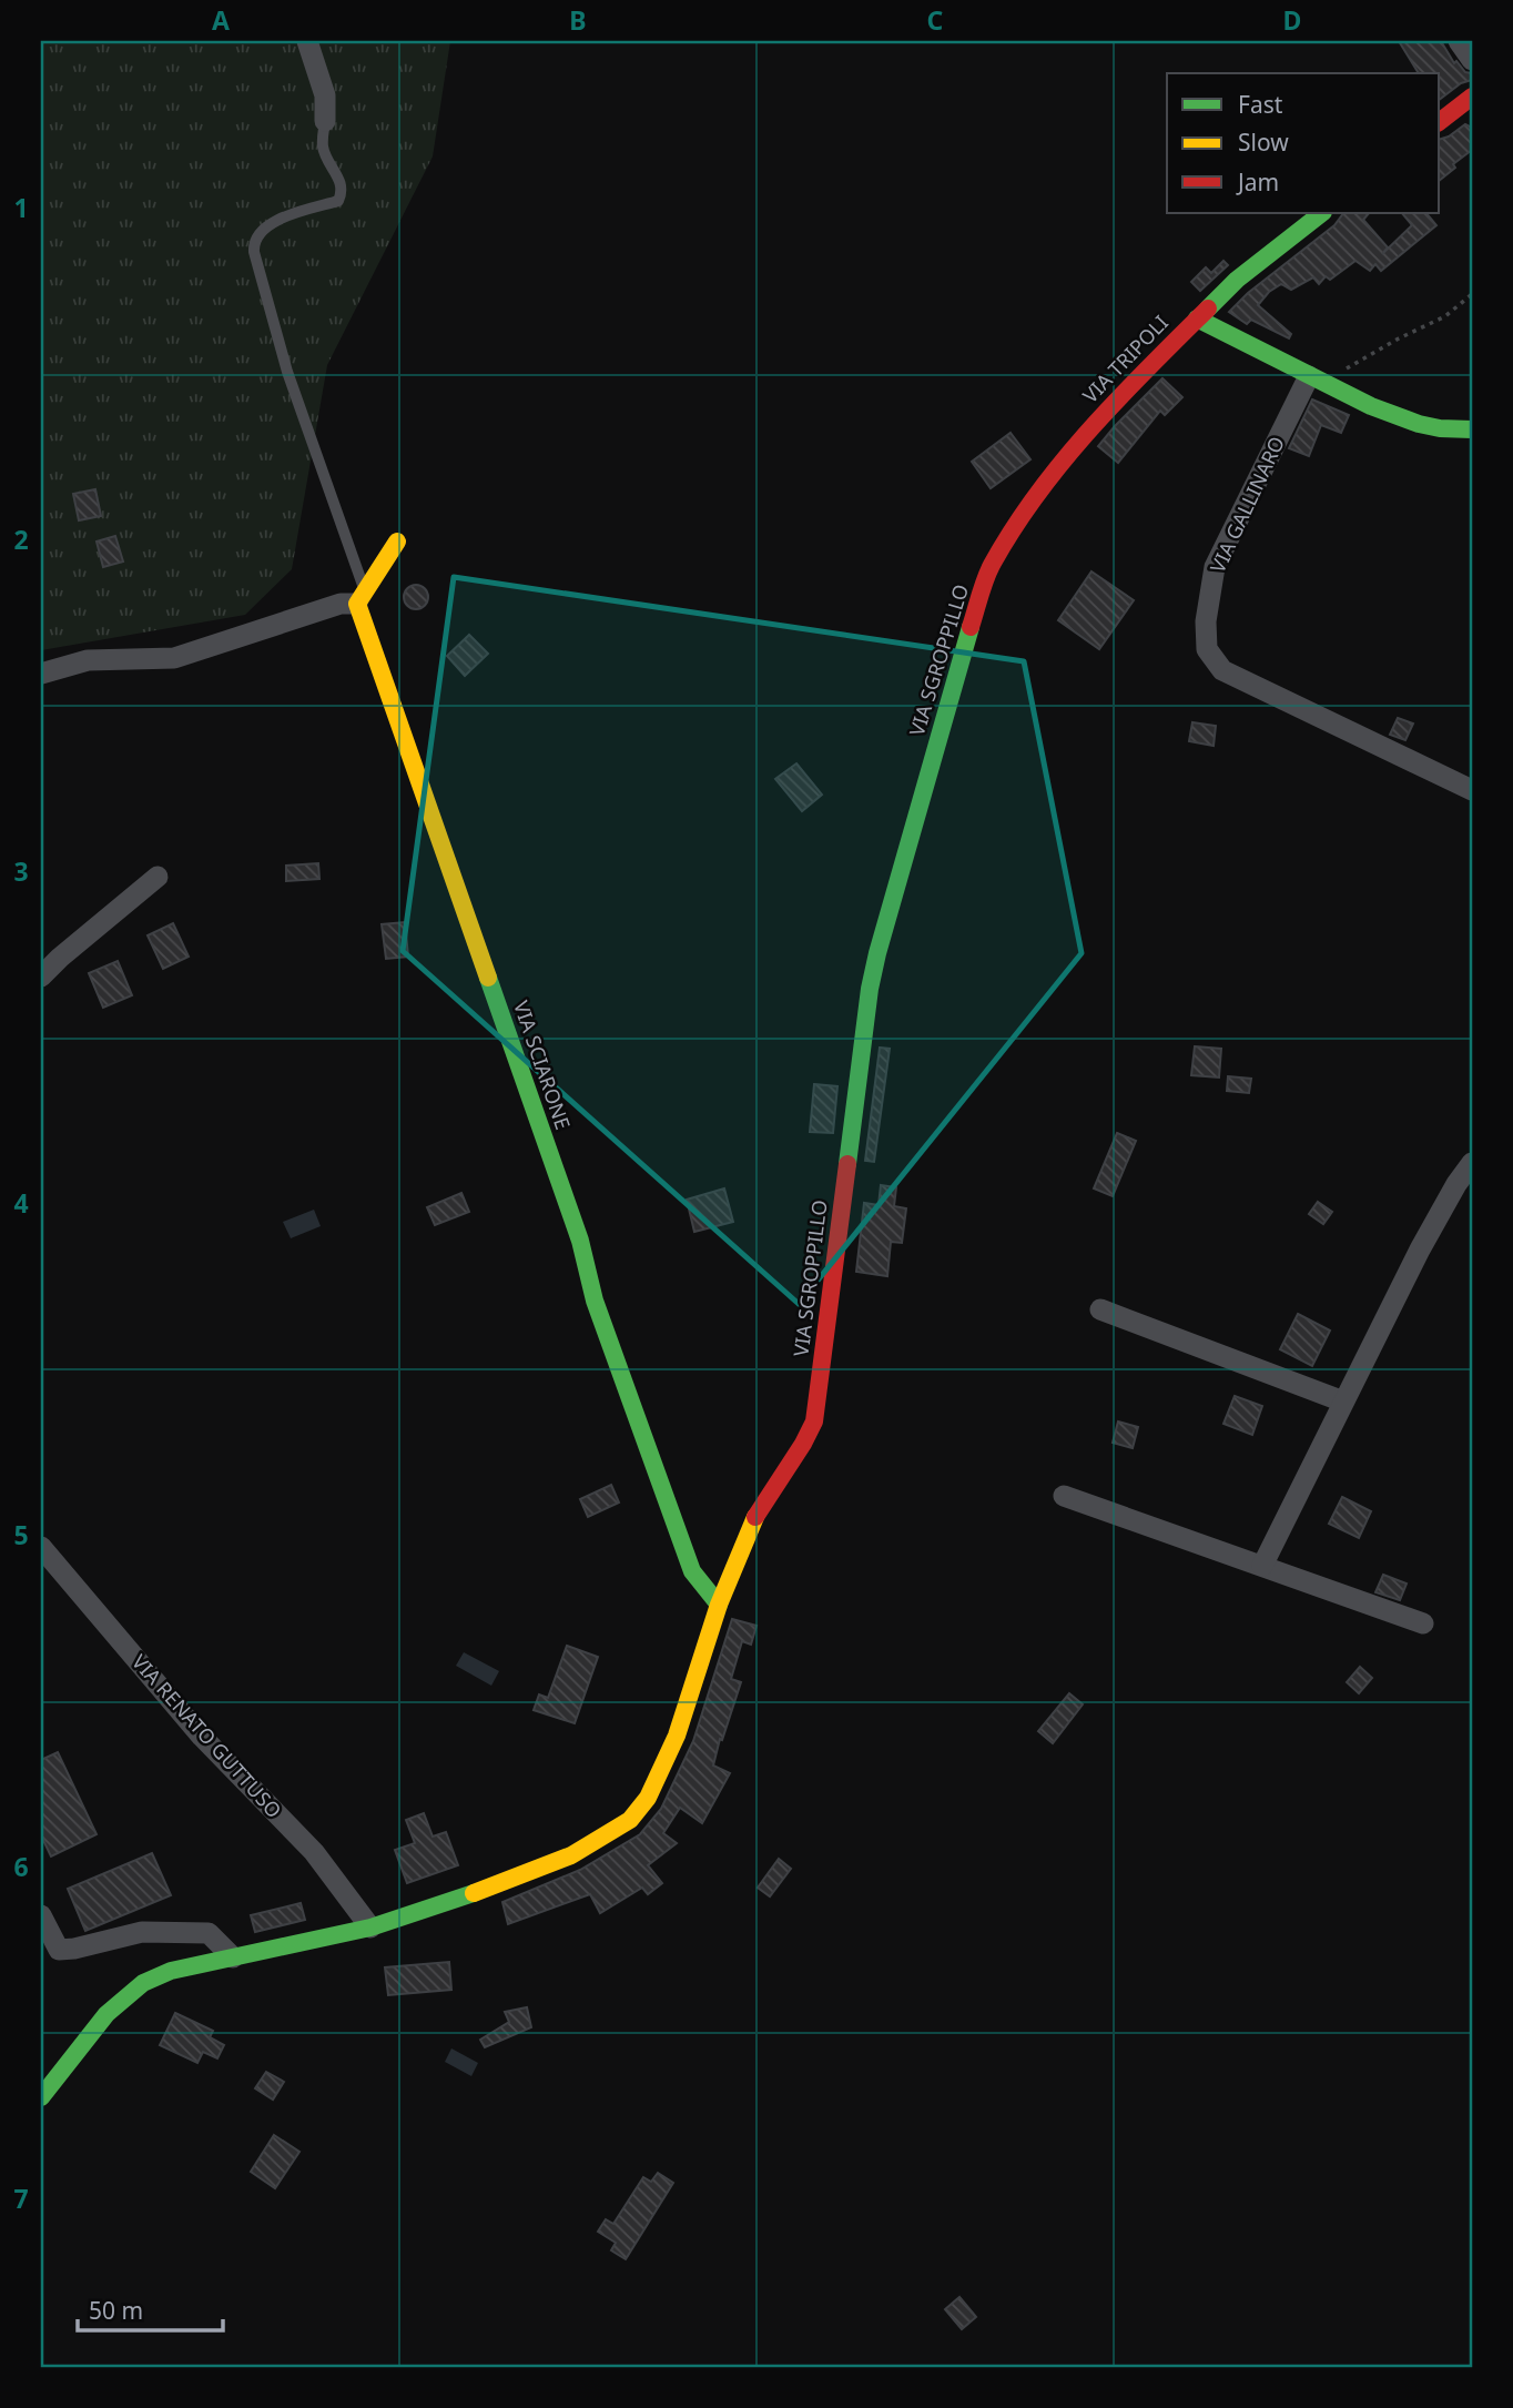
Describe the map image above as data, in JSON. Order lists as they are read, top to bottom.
{
  "streets": {
    "main road": ["VIA TRIPOLI", "VIA SGROPPILLO", "VIA SCIARONE"],
    "street": ["VIA GALLINARO", "VIA RENATO GUTTUSO"]
  },
  "crossings": [
    ["VIA TRIPOLI", "VIA SGROPPILLO"],
    ["VIA SGROPPILLO", "VIA SCIARONE"],
    ["VIA SGROPPILLO", "VIA RENATO GUTTUSO"]
  ],
  "legend": ["Fast", "Slow", "Jam"],
  "scale_bar": "50 m",
  "grid": {
    "columns": [
      "A",
      "B",
      "C",
      "D"
    ],
    "rows": [
      "1",
      "2",
      "3",
      "4",
      "5",
      "6",
      "7"
    ]
  }
}
